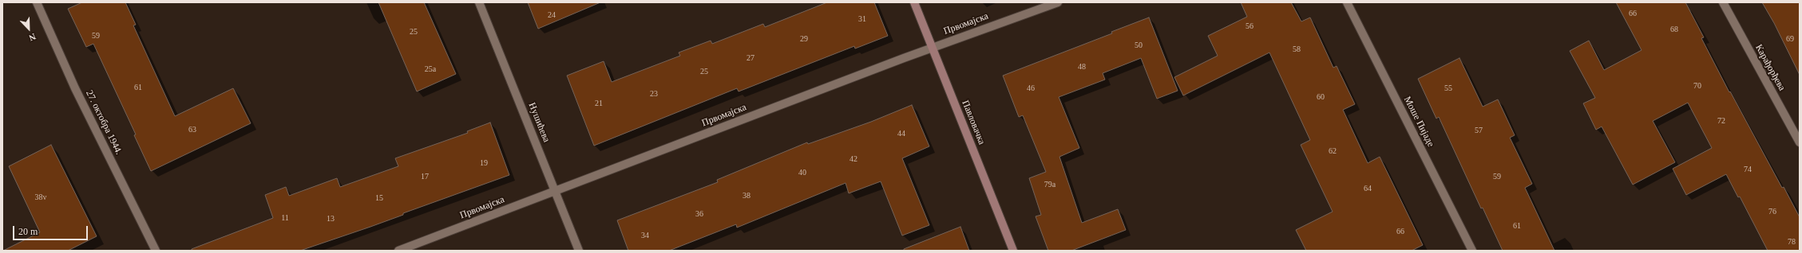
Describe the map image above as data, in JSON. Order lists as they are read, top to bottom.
{
  "streets": {
    "street": [
      "Првомајска",
      "Карађорђева",
      "Моше Пијаде",
      "27. октобра 1944.",
      "Нушићева",
      "Павловачка"
    ]
  },
  "crossings": [
    ["Првомајска", "Нушићева"],
    ["Првомајска", "Павловачка"]
  ],
  "house_numbers": [
    "66",
    "24",
    "31",
    "56",
    "68",
    "25",
    "59",
    "29",
    "69",
    "50",
    "58",
    "27",
    "48",
    "25a",
    "25",
    "70",
    "61",
    "46",
    "55",
    "23",
    "60",
    "21",
    "72",
    "63",
    "57",
    "44",
    "62",
    "42",
    "19",
    "74",
    "40",
    "17",
    "59",
    "79a",
    "64",
    "38",
    "38v",
    "15",
    "76",
    "36",
    "11",
    "13",
    "61",
    "66",
    "34",
    "78"
  ],
  "scale_bar": "20 m",
  "north": "bottom right"
}
